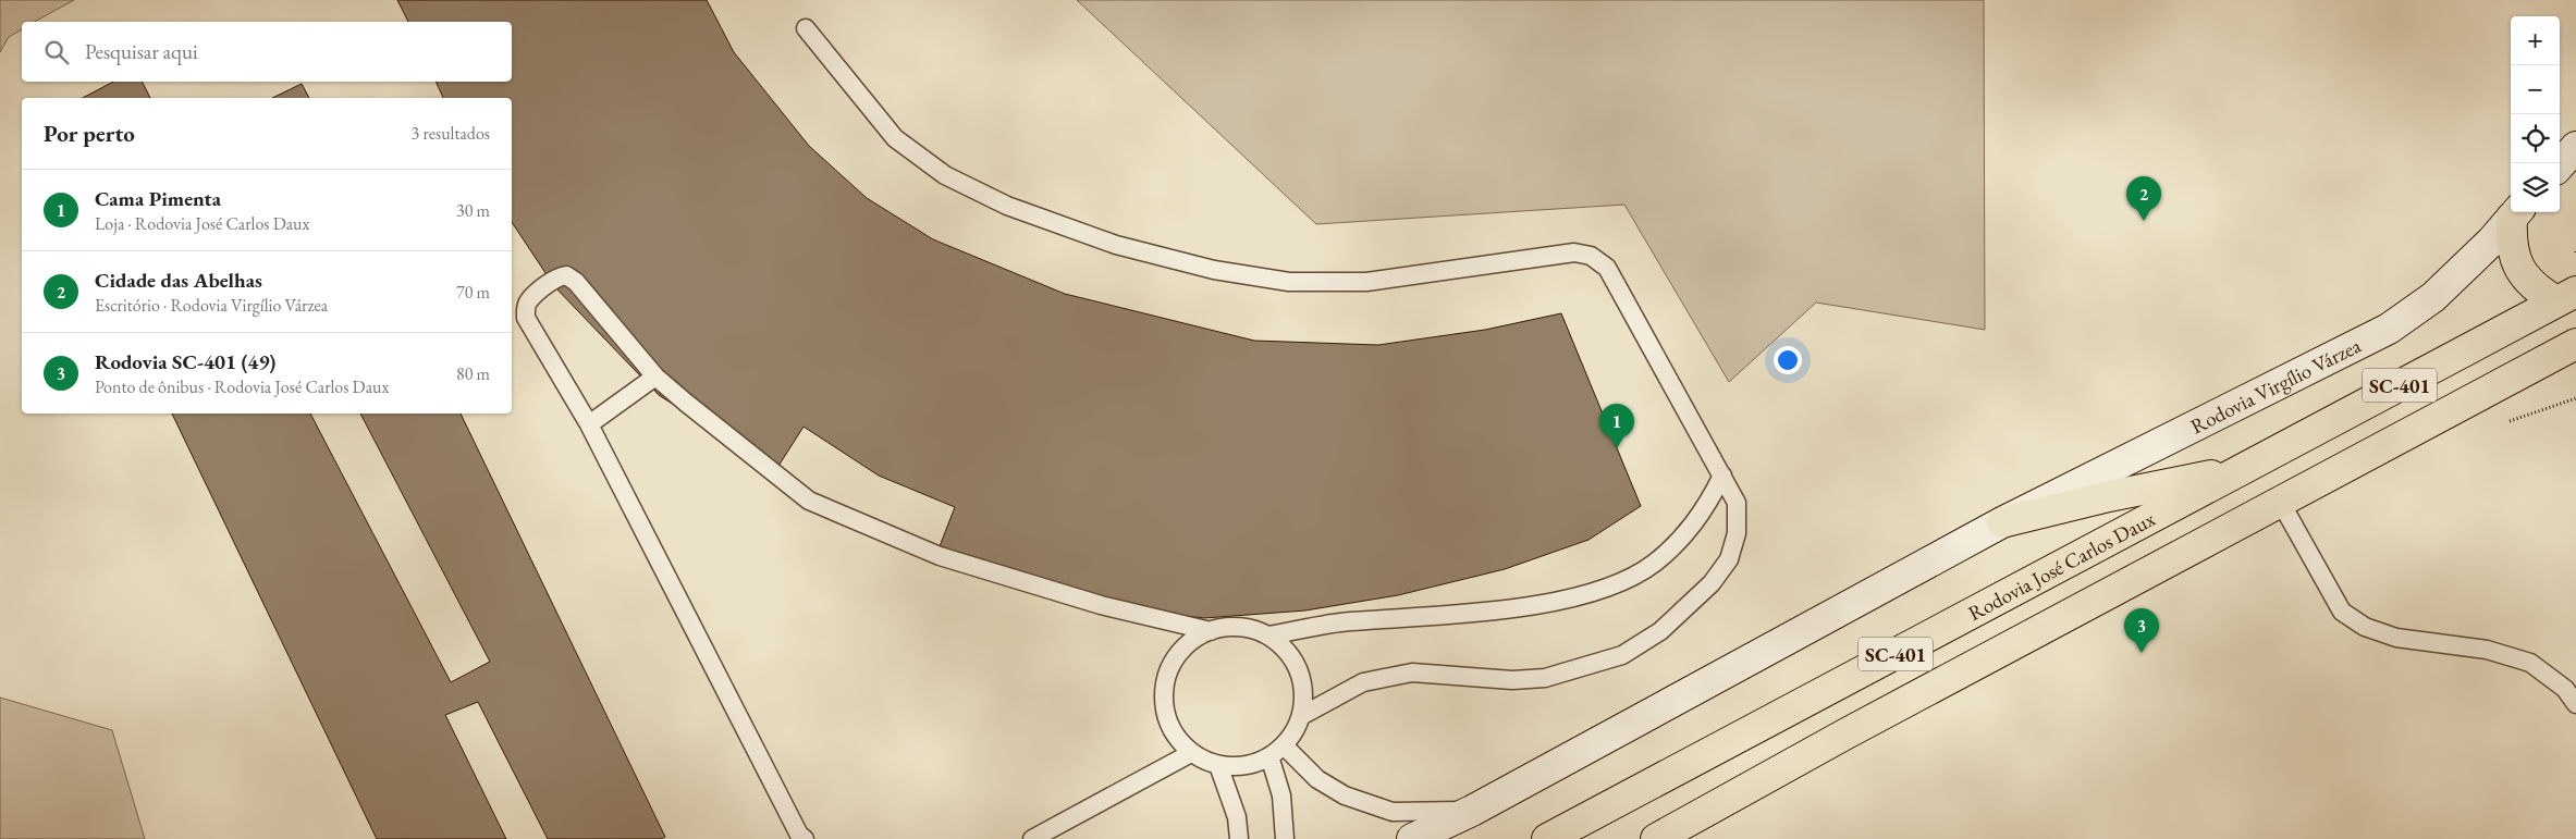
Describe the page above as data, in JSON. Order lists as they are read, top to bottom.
{
  "streets": {
    "highway": ["SC-401", "Rodovia José Carlos Daux"],
    "main road": ["Rodovia Virgílio Várzea"]
  },
  "page": {
    "map_buttons": ["+", "−"],
    "search": "Pesquisar aqui",
    "heading": ["Por perto", "3 resultados"],
    "list": [
      {
        "mark": "1",
        "name": "Cama Pimenta",
        "note": "Loja · Rodovia José Carlos Daux",
        "value": "30 m"
      },
      {
        "mark": "2",
        "name": "Cidade das Abelhas",
        "note": "Escritório · Rodovia Virgílio Várzea",
        "value": "70 m"
      },
      {
        "mark": "3",
        "name": "Rodovia SC-401 (49)",
        "note": "Ponto de ônibus · Rodovia José Carlos Daux",
        "value": "80 m"
      }
    ],
    "pins": ["2", "1", "3"]
  }
}
